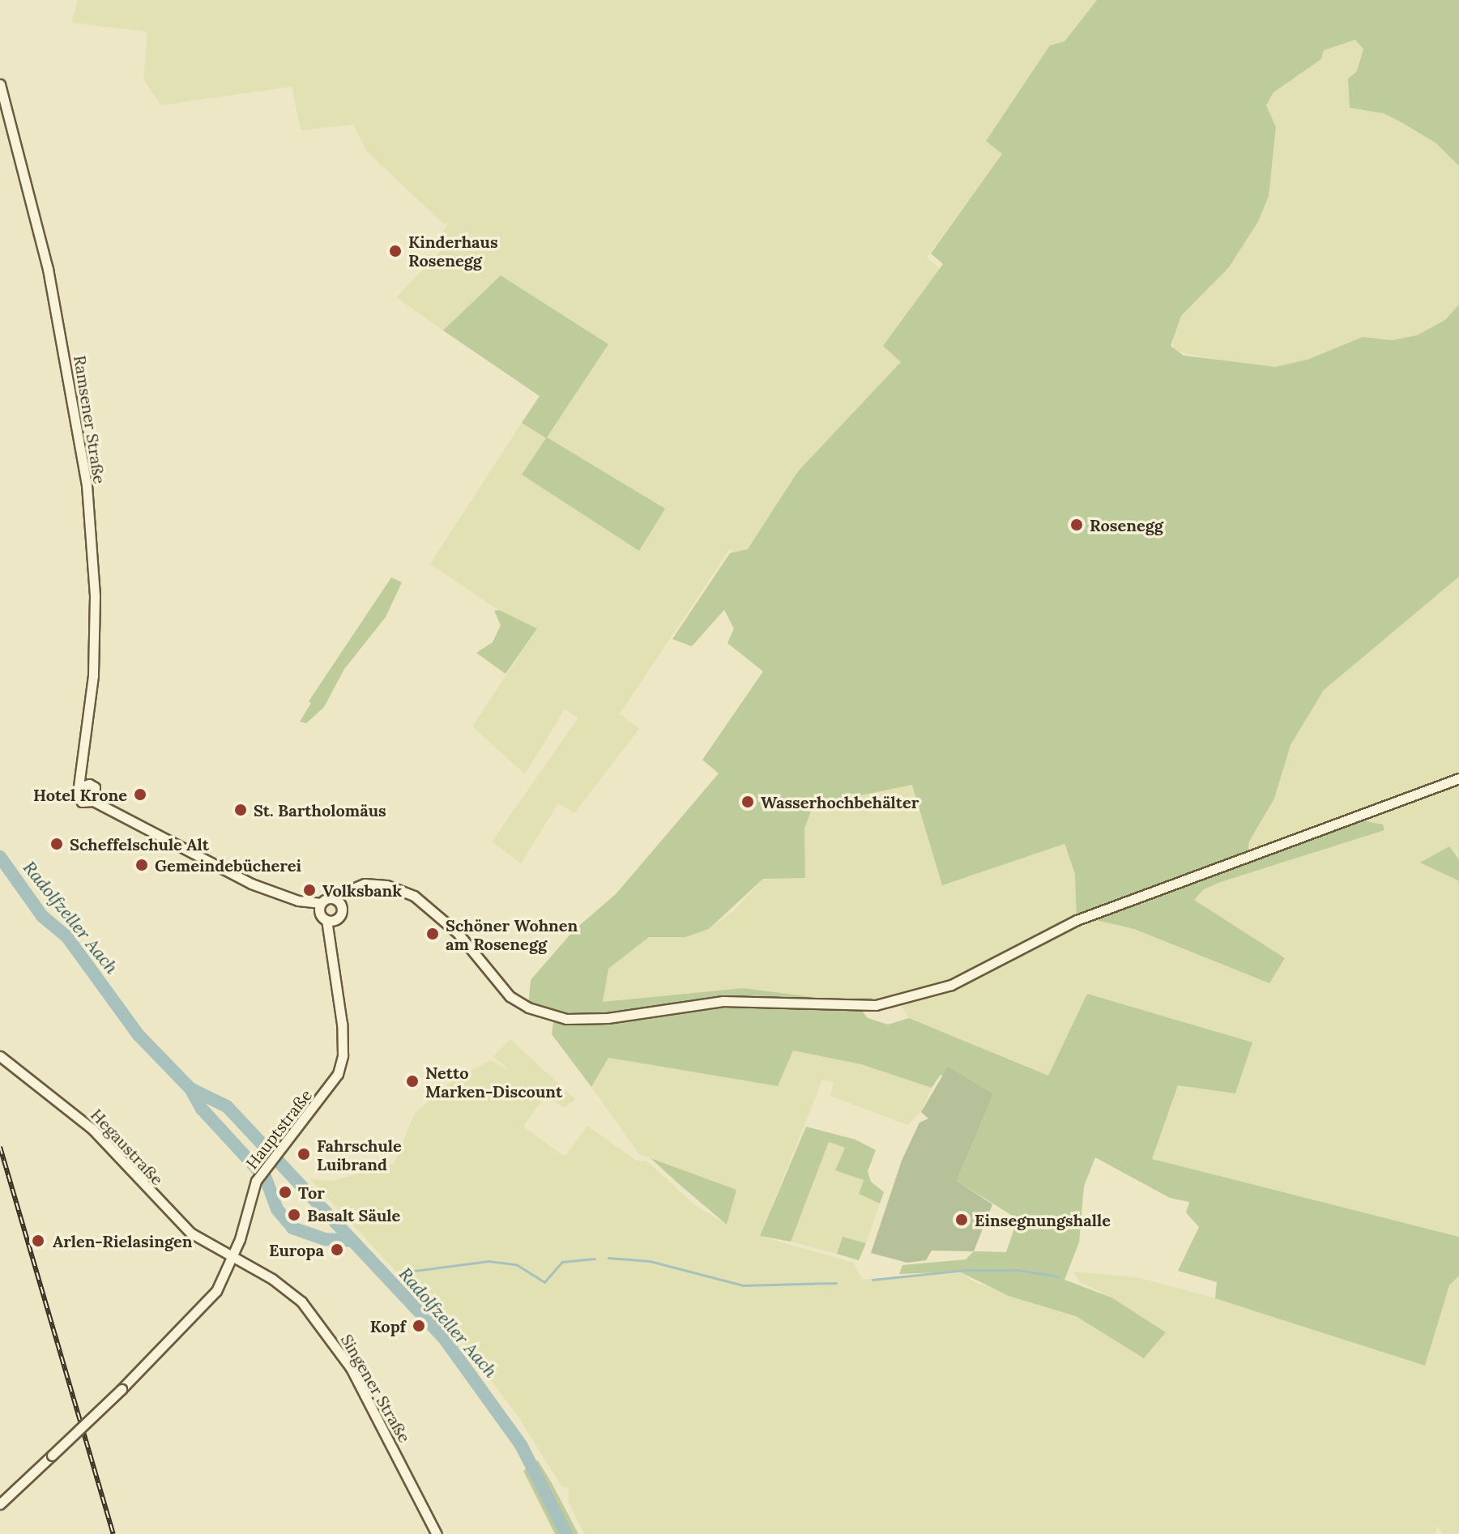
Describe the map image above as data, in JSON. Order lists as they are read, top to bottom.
{
  "streets": {
    "main road": [
      "Ramsener Straße",
      "Hauptstraße",
      "Hegaustraße",
      "Singener Straße"
    ]
  },
  "crossings": [
    ["Hauptstraße", "Hegaustraße"],
    ["Hauptstraße", "Singener Straße"],
    ["Hegaustraße", "Singener Straße"]
  ],
  "water": ["Radolfzeller Aach"],
  "places": [
    "Kinderhaus Rosenegg",
    "Rosenegg",
    "Hotel Krone",
    "Wasserhochbehälter",
    "St. Bartholomäus",
    "Scheffelschule Alt",
    "Gemeindebücherei",
    "Volksbank",
    "Schöner Wohnen am Rosenegg",
    "Netto Marken-Discount",
    "Fahrschule Luibrand",
    "Tor",
    "Basalt Säule",
    "Einsegnungshalle",
    "Arlen-Rielasingen",
    "Europa",
    "Kopf"
  ]
}
